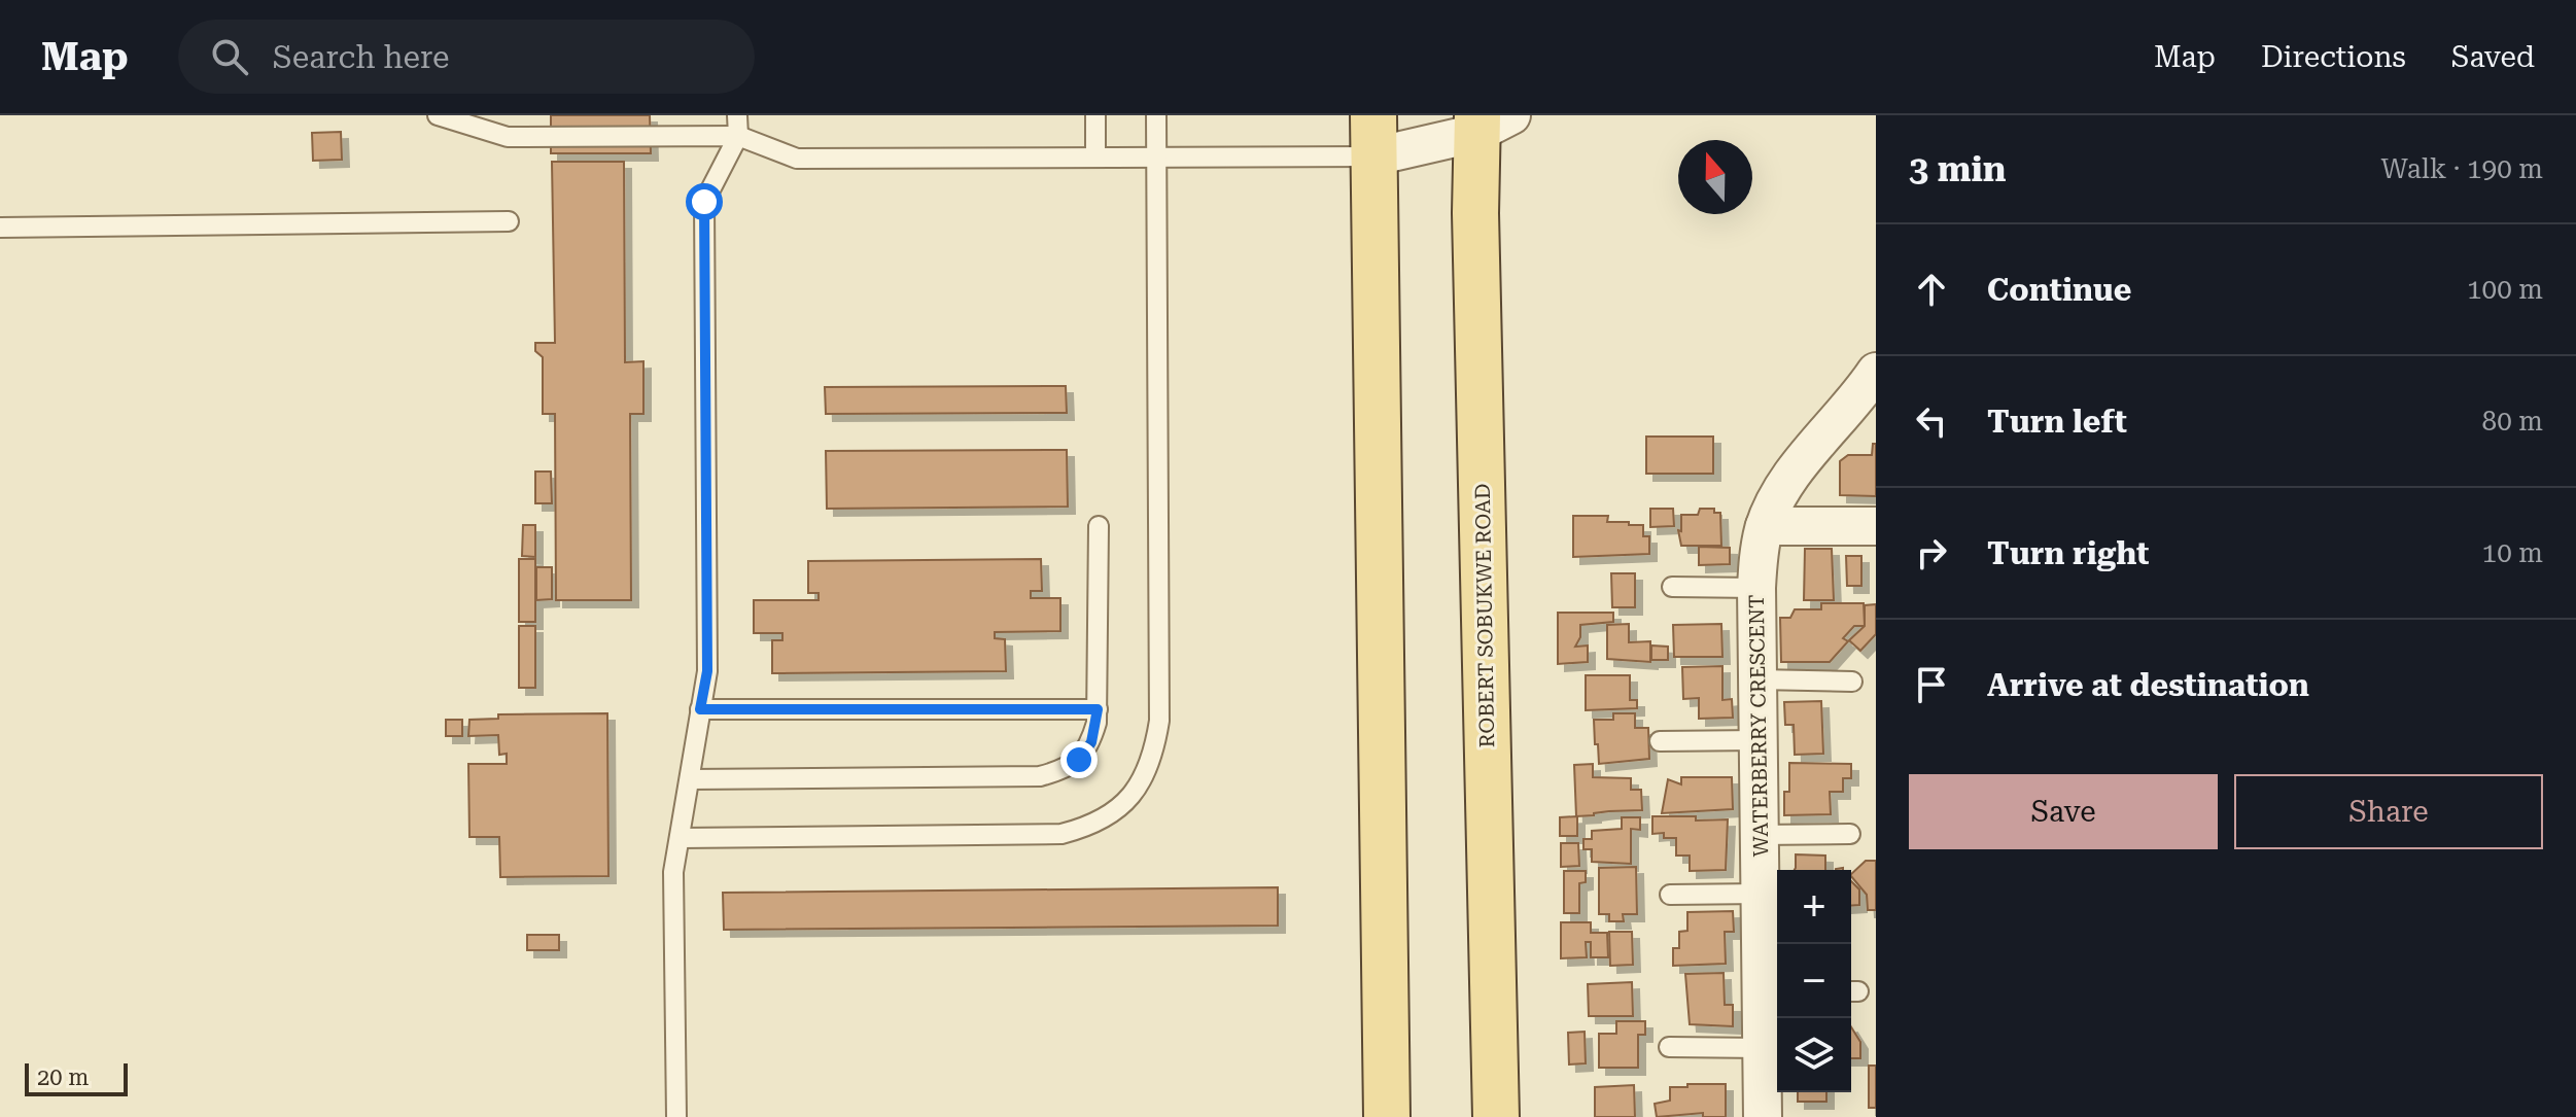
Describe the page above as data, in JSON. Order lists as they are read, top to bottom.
{
  "streets": {
    "main road": ["ROBERT SOBUKWE ROAD"],
    "street": ["WATERBERRY CRESCENT"]
  },
  "scale_bar": "20 m",
  "north": "top",
  "page": {
    "header": "Map",
    "search": "Search here",
    "nav": ["Map", "Directions", "Saved"],
    "heading": ["3 min", "Walk · 190 m"],
    "list": [
      ["Continue", "100 m"],
      ["Turn left", "80 m"],
      ["Turn right", "10 m"],
      "Arrive at destination"
    ],
    "buttons": ["Save", "Share"],
    "map_buttons": ["+", "−"],
    "scale": "20 m"
  }
}
